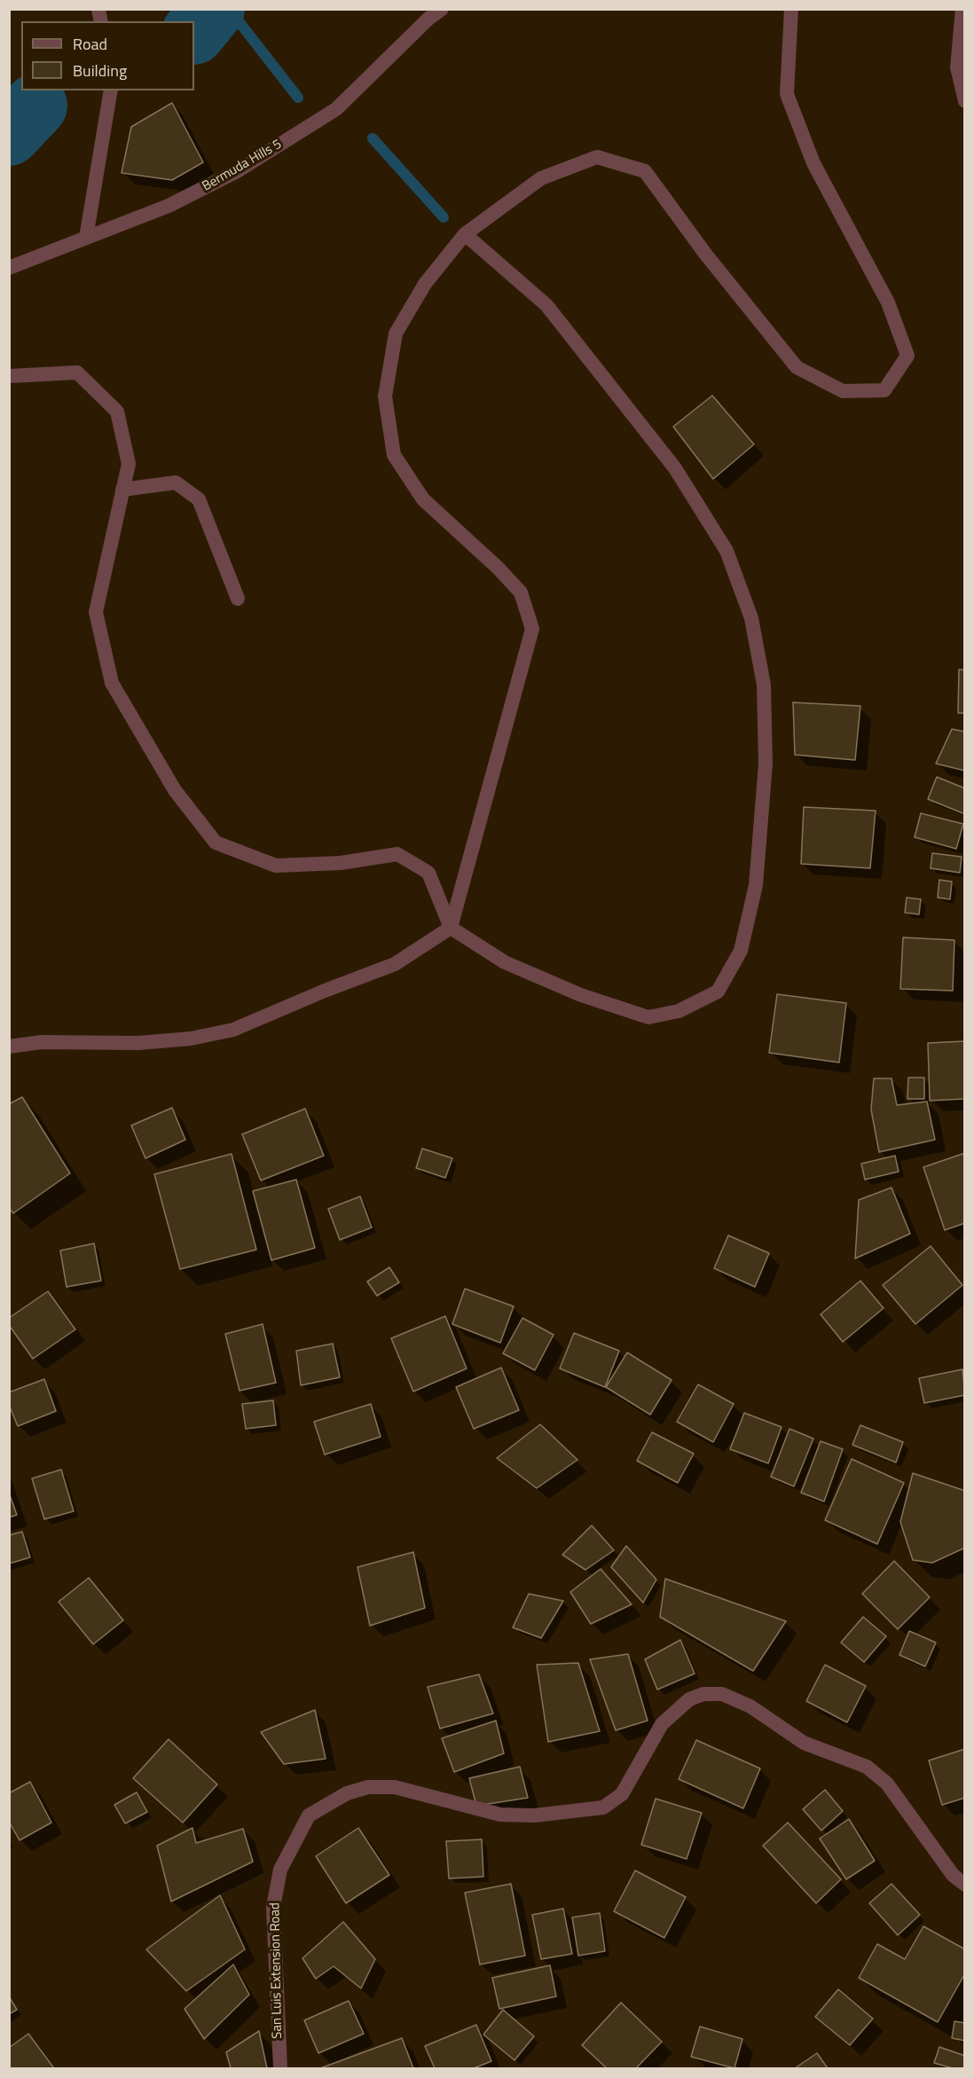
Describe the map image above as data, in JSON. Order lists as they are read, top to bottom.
{
  "streets": {
    "street": ["Bermuda Hills 5", "San Luis Extension Road"]
  },
  "legend": ["Road", "Building"]
}
